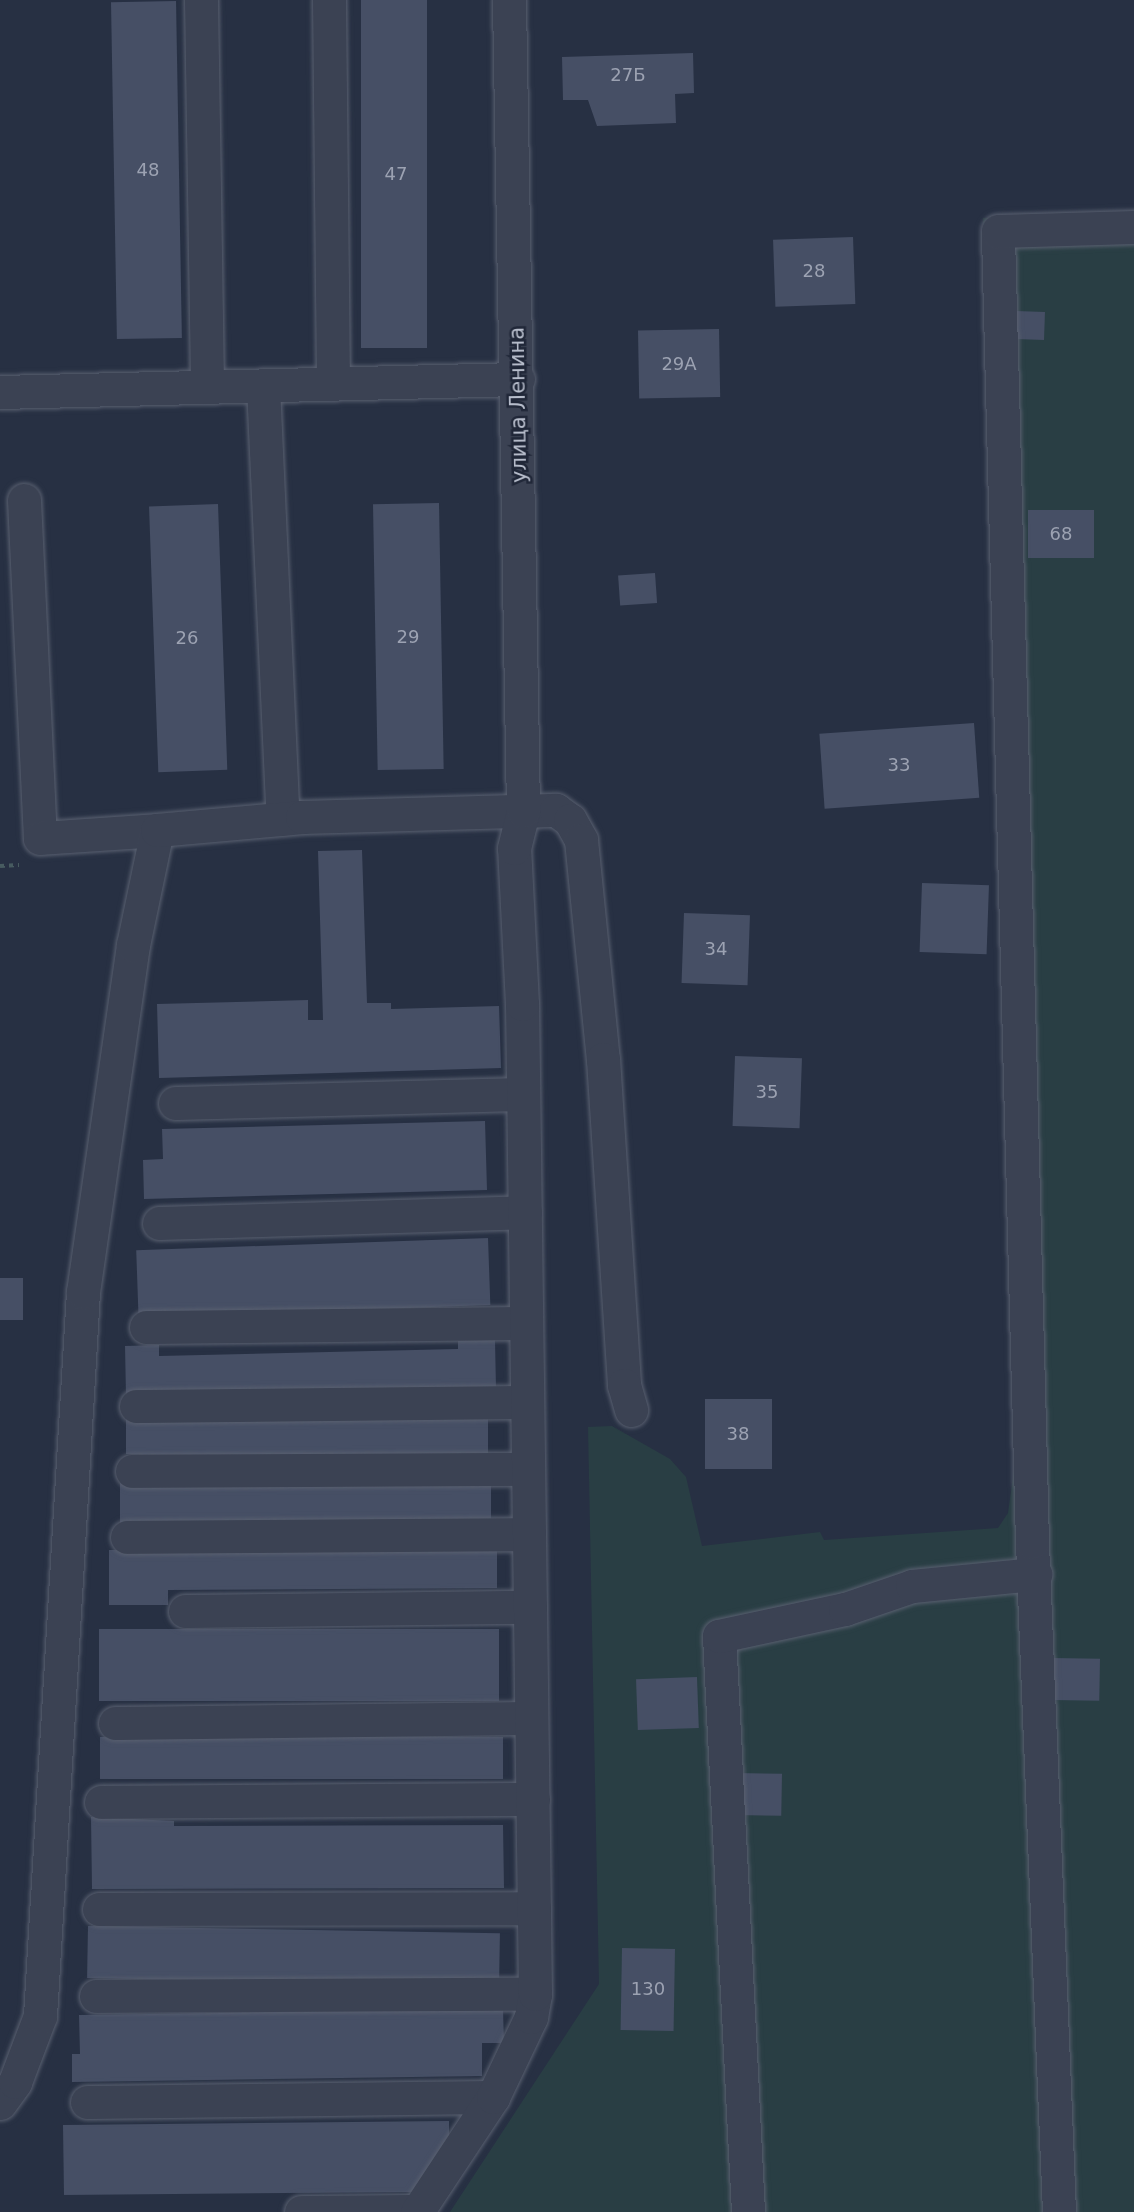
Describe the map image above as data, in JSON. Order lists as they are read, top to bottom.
{
  "streets": {
    "street": ["улица Ленина"]
  },
  "house_numbers": [
    "27Б",
    "48",
    "47",
    "28",
    "29А",
    "68",
    "29",
    "26",
    "33",
    "34",
    "35",
    "38",
    "130"
  ]
}
